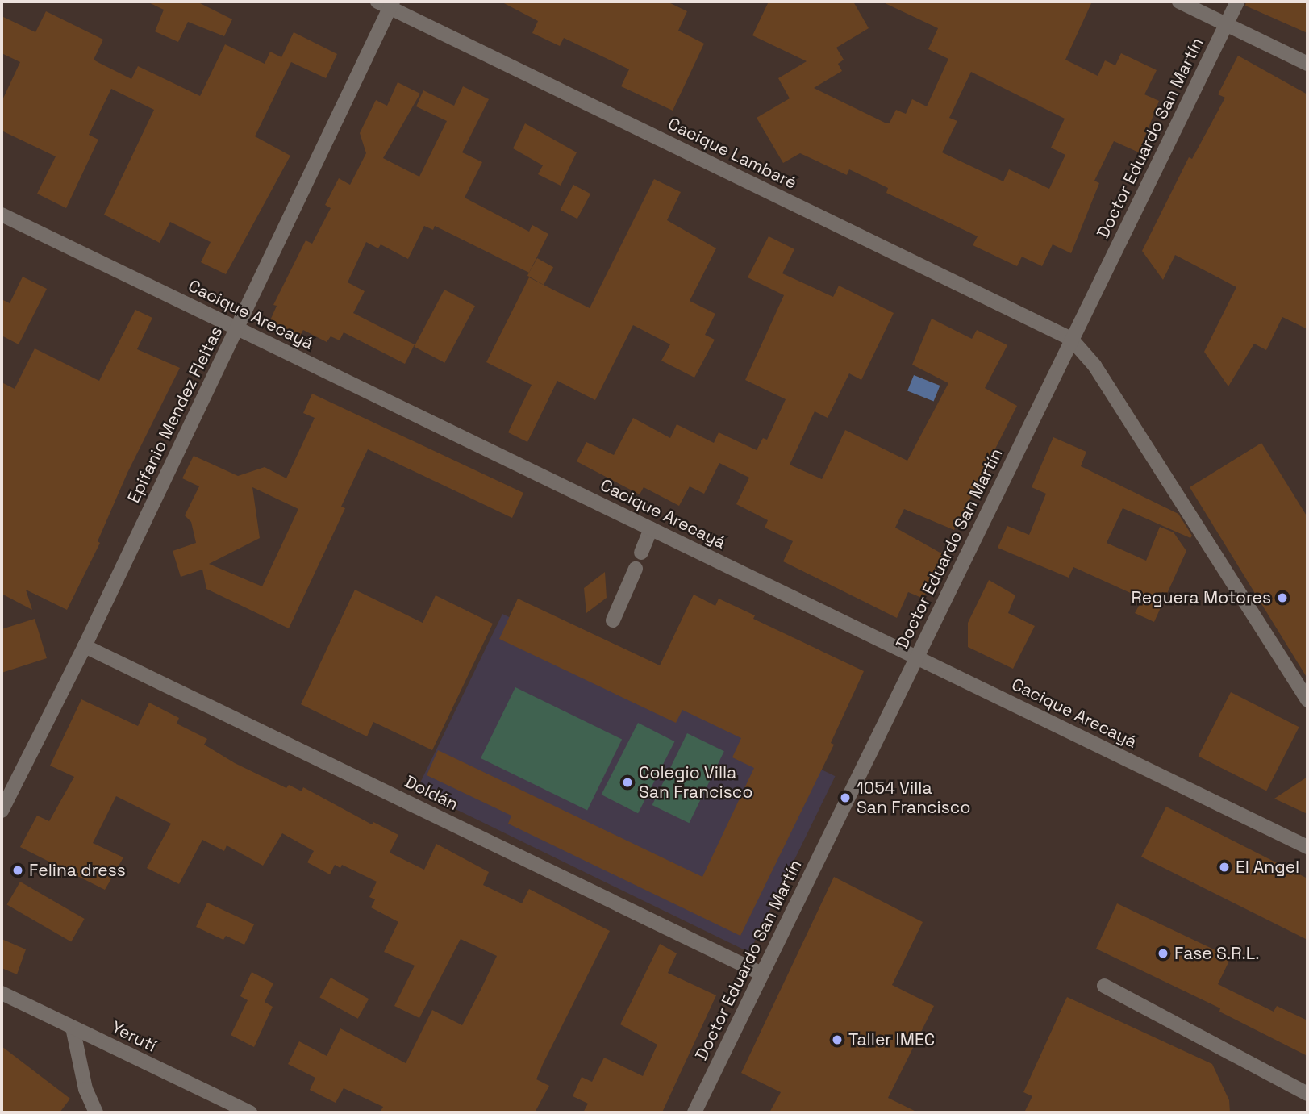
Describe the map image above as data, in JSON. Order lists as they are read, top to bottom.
{
  "streets": {
    "street": [
      "Doctor Eduardo San Martín",
      "Cacique Lambaré",
      "Cacique Arecayá",
      "Epifanio Mendez Fleitas",
      "Doldán",
      "Yerutí"
    ]
  },
  "crossings": [
    ["Doctor Eduardo San Martín", "Cacique Lambaré"],
    ["Doctor Eduardo San Martín", "Cacique Arecayá"],
    ["Doctor Eduardo San Martín", "Doldán"],
    ["Cacique Lambaré", "Epifanio Mendez Fleitas"],
    ["Cacique Arecayá", "Epifanio Mendez Fleitas"],
    ["Epifanio Mendez Fleitas", "Doldán"]
  ],
  "places": [
    "Reguera Motores",
    "Colegio Villa San Francisco",
    "1054 Villa San Francisco",
    "El Angel",
    "Felina dress",
    "Fase S.R.L.",
    "Taller IMEC"
  ]
}
